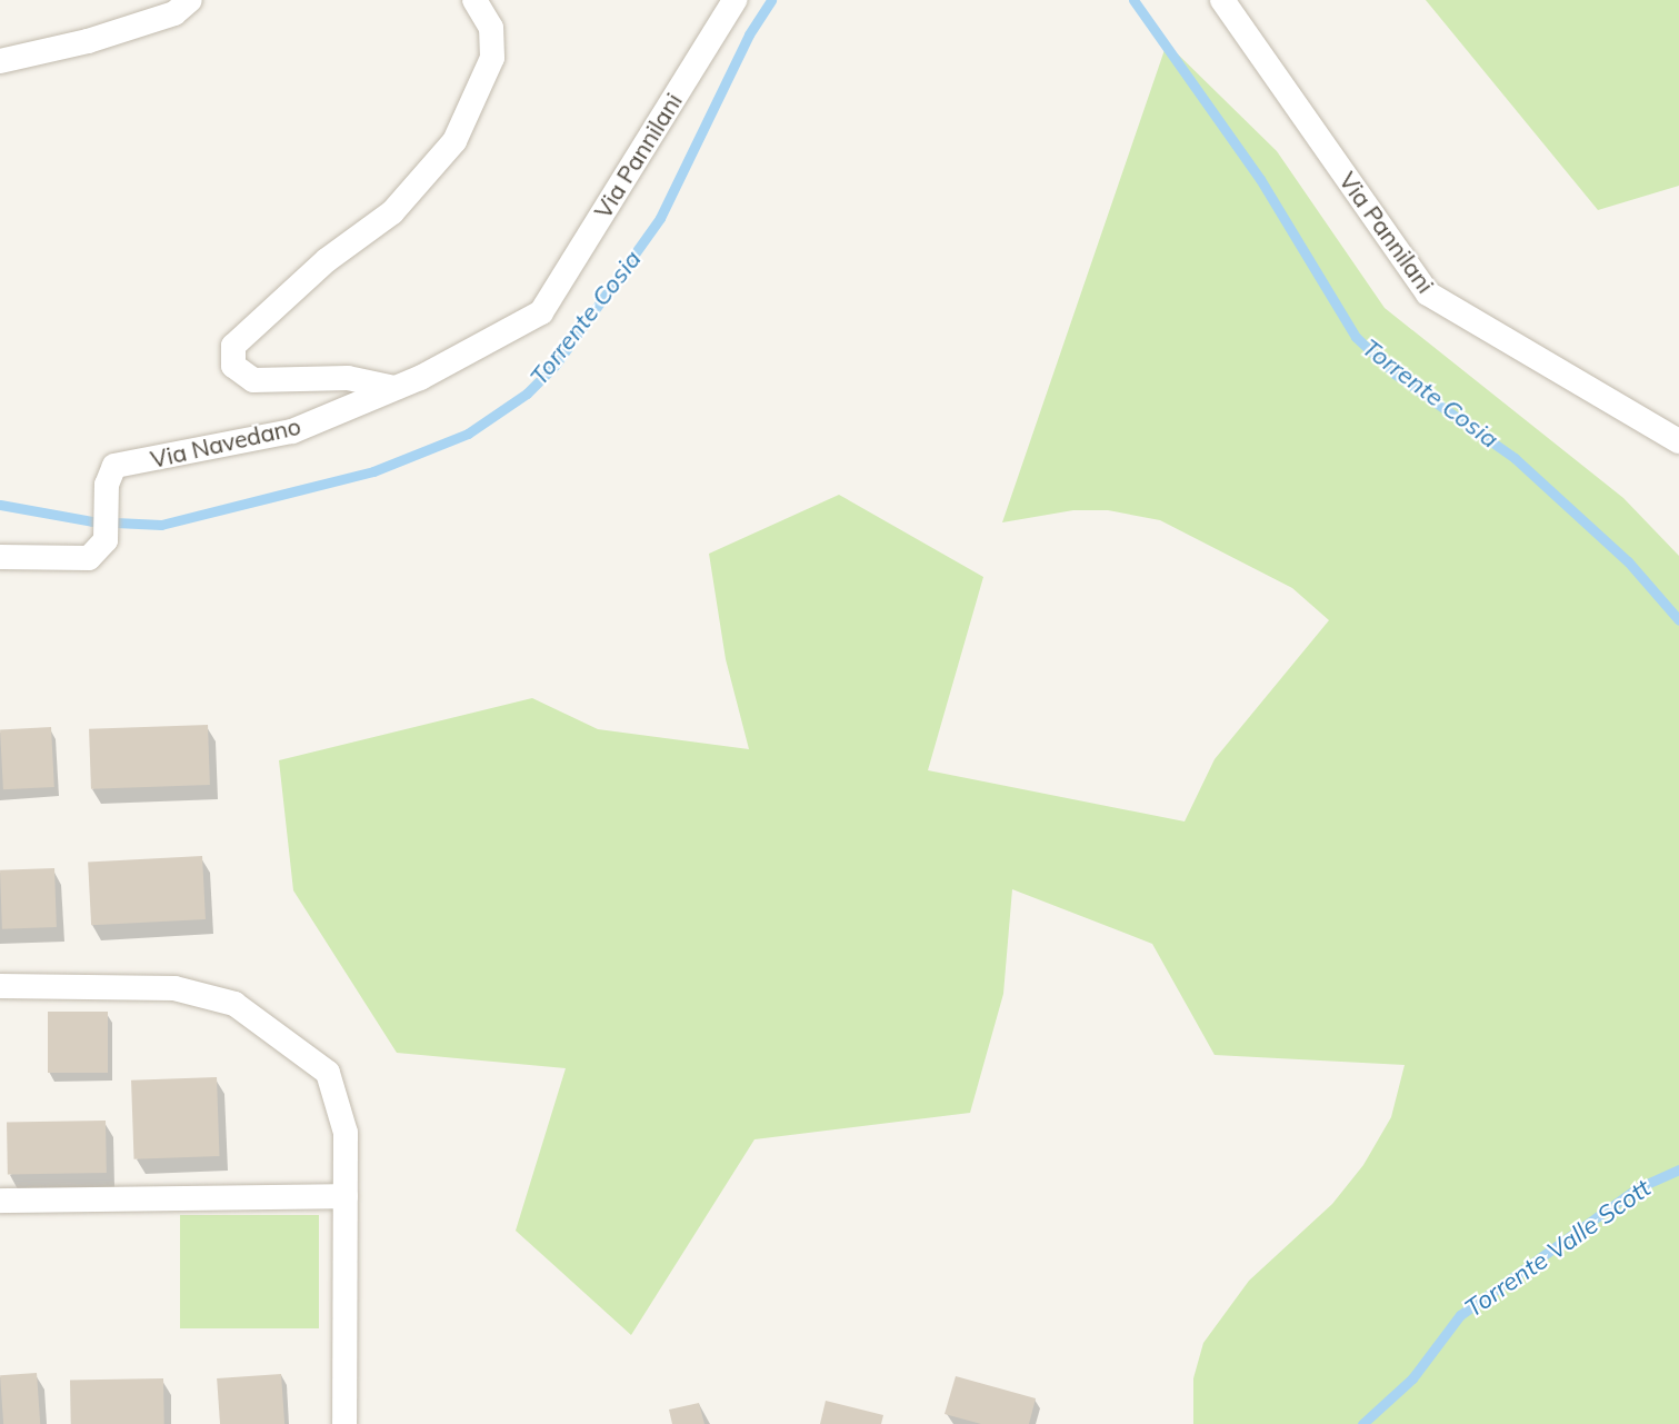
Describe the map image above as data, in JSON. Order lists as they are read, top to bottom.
{
  "streets": {
    "street": ["Via Pannilani", "Via Navedano"]
  },
  "crossings": [
    ["Via Pannilani", "Via Navedano"]
  ],
  "water": ["Torrente Cosia", "Torrente Valle Scott"]
}
